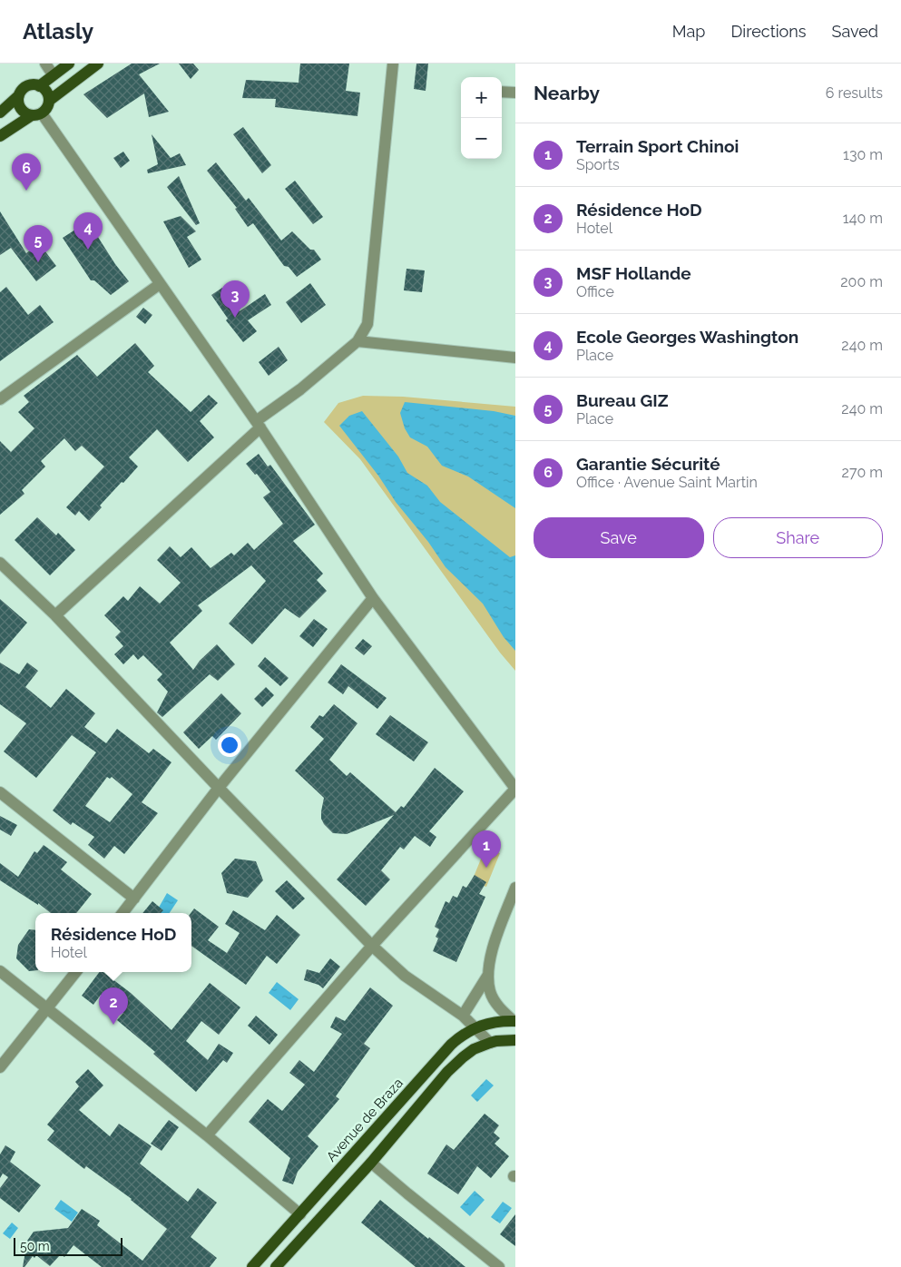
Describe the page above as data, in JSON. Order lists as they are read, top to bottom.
{
  "streets": {
    "main road": ["Avenue de Braza"]
  },
  "scale_bar": "50 m",
  "page": {
    "header": "Atlasly",
    "nav": ["Map", "Directions", "Saved"],
    "heading": ["Nearby", "6 results"],
    "map_buttons": ["+", "−"],
    "list": [
      {
        "mark": "1",
        "name": "Terrain Sport Chinoi",
        "note": "Sports",
        "value": "130 m"
      },
      {
        "mark": "2",
        "name": "Résidence HoD",
        "note": "Hotel",
        "value": "140 m"
      },
      {
        "mark": "3",
        "name": "MSF Hollande",
        "note": "Office",
        "value": "200 m"
      },
      {
        "mark": "4",
        "name": "Ecole Georges Washington",
        "note": "Place",
        "value": "240 m"
      },
      {
        "mark": "5",
        "name": "Bureau GIZ",
        "note": "Place",
        "value": "240 m"
      },
      {
        "mark": "6",
        "name": "Garantie Sécurité",
        "note": "Office · Avenue Saint Martin",
        "value": "270 m"
      }
    ],
    "pins": [
      "6",
      "4",
      "5",
      "3",
      "1",
      "2"
    ],
    "buttons": ["Save", "Share"],
    "popup": ["Résidence HoD", "Hotel"],
    "scale": "50 m"
  }
}
